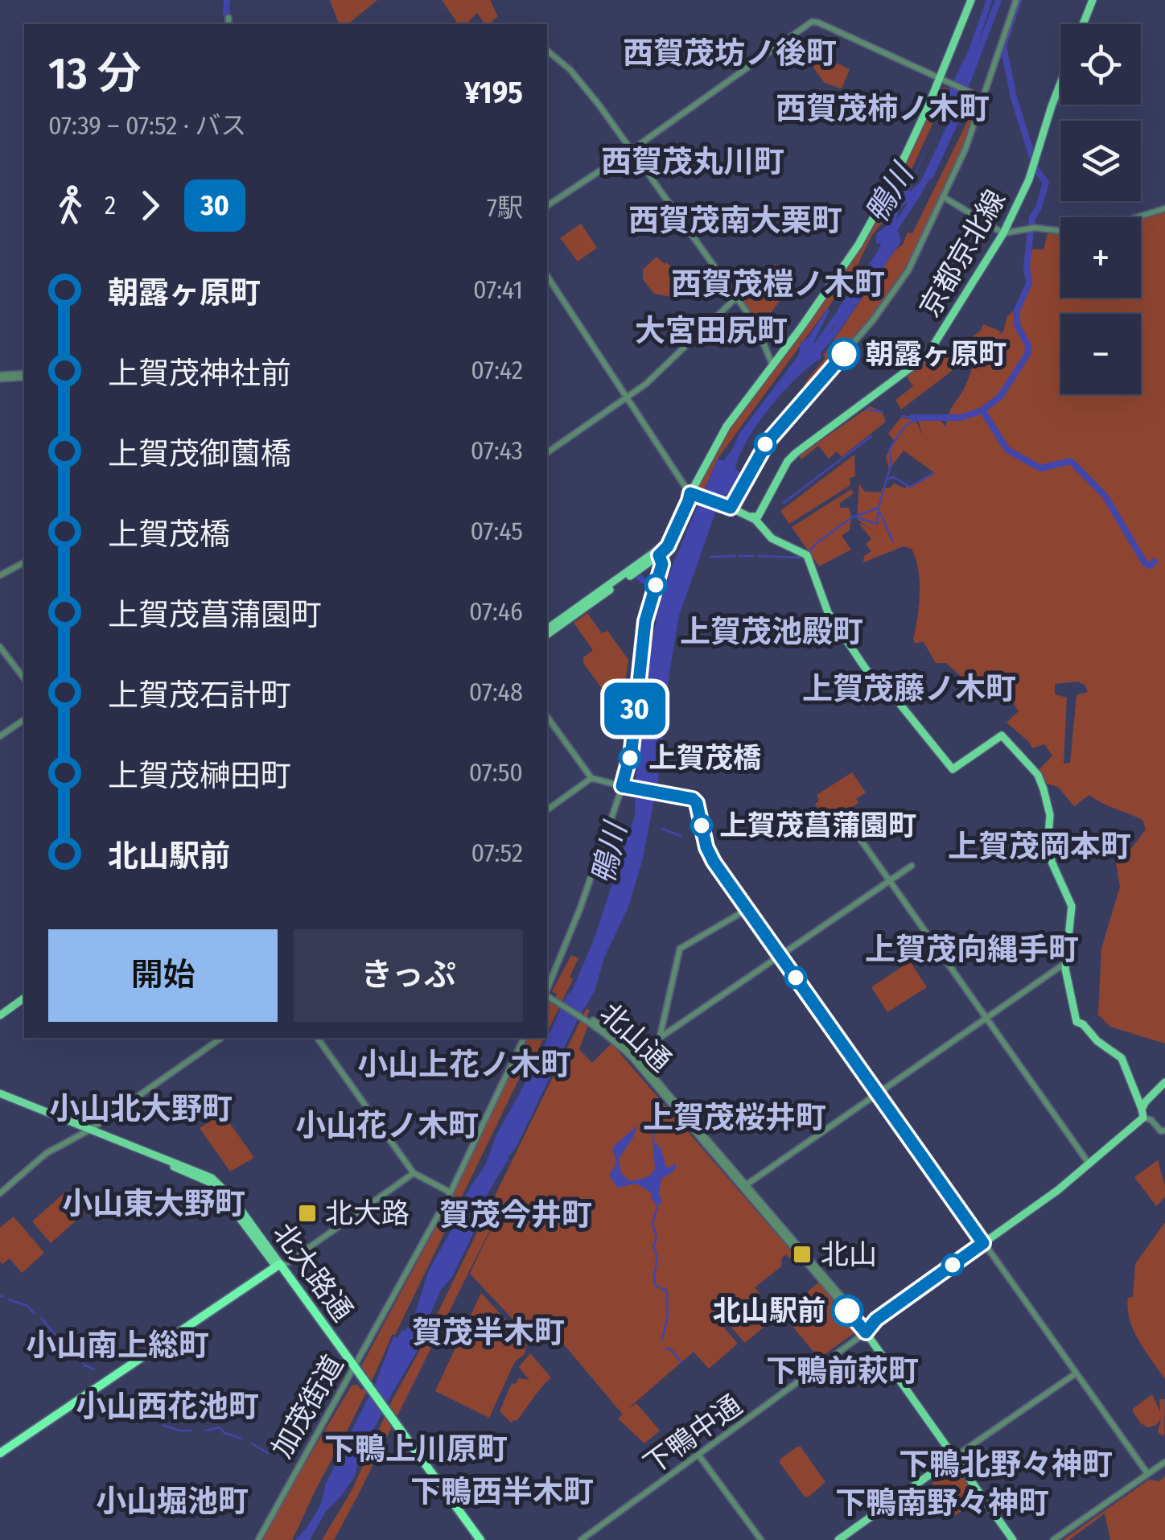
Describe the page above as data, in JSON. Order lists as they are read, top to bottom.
{
  "streets": {
    "highway": ["北大路通"],
    "main road": ["京都京北線", "北山通"],
    "street": ["加茂街道", "下鴨中通"]
  },
  "crossings": [
    ["北山通", "下鴨中通"],
    ["北大路通", "加茂街道"]
  ],
  "districts": [
    "西賀茂坊ノ後町",
    "西賀茂柿ノ木町",
    "西賀茂丸川町",
    "西賀茂南大栗町",
    "西賀茂榿ノ木町",
    "大宮田尻町",
    "上賀茂池殿町",
    "上賀茂藤ノ木町",
    "上賀茂岡本町",
    "上賀茂向縄手町",
    "小山上花ノ木町",
    "小山北大野町",
    "上賀茂桜井町",
    "小山花ノ木町",
    "小山東大野町",
    "賀茂今井町",
    "賀茂半木町",
    "小山南上総町",
    "下鴨前萩町",
    "小山西花池町",
    "下鴨上川原町",
    "下鴨北野々神町",
    "下鴨西半木町",
    "小山堀池町",
    "下鴨南野々神町"
  ],
  "water": ["鴨川"],
  "places": {
    "other": [
      "朝露ヶ原町",
      "上賀茂橋",
      "上賀茂菖蒲園町",
      "北山駅前"
    ],
    "transit": ["北大路", "北山"]
  },
  "lines": ["bus line 30"],
  "page": {
    "on_map": "30",
    "map_buttons": ["+", "−"],
    "heading": ["13 分", "07:39 – 07:52 · バス", "¥195"],
    "legs": ["2", "30", "7駅"],
    "list": [
      {
        "name": "朝露ヶ原町",
        "value": "07:41"
      },
      {
        "name": "上賀茂神社前",
        "value": "07:42"
      },
      {
        "name": "上賀茂御薗橋",
        "value": "07:43"
      },
      {
        "name": "上賀茂橋",
        "value": "07:45"
      },
      {
        "name": "上賀茂菖蒲園町",
        "value": "07:46"
      },
      {
        "name": "上賀茂石計町",
        "value": "07:48"
      },
      {
        "name": "上賀茂榊田町",
        "value": "07:50"
      },
      {
        "name": "北山駅前",
        "value": "07:52"
      }
    ],
    "buttons": ["開始", "きっぷ"]
  }
}
